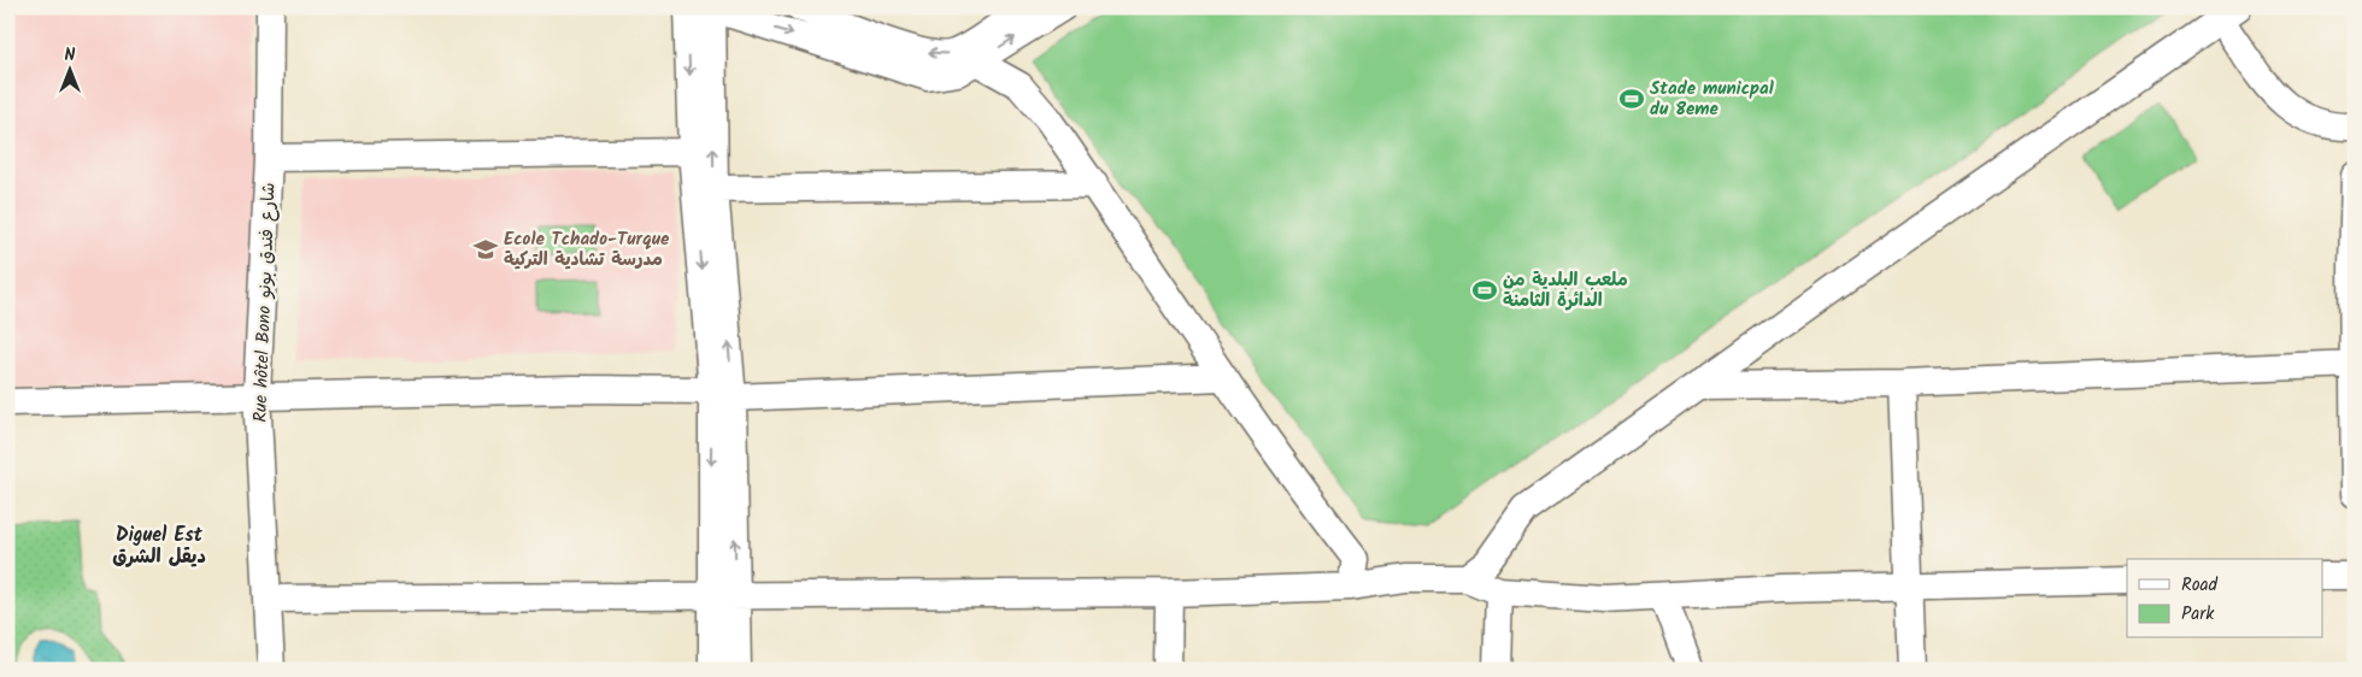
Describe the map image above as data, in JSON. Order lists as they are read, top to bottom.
{
  "streets": {
    "street": ["Rue hôtel Bono شارع فندق بونو"]
  },
  "districts": ["Diguel Est ديقل الشرق"],
  "places": {
    "sports": ["Stade municpal du 8eme", "ملعب البلدية من الدائرة الثامنة"],
    "school or university": ["Ecole Tchado-Turque مدرسة تشادية التركية"]
  },
  "legend": ["Road", "Park"],
  "north": "top"
}
